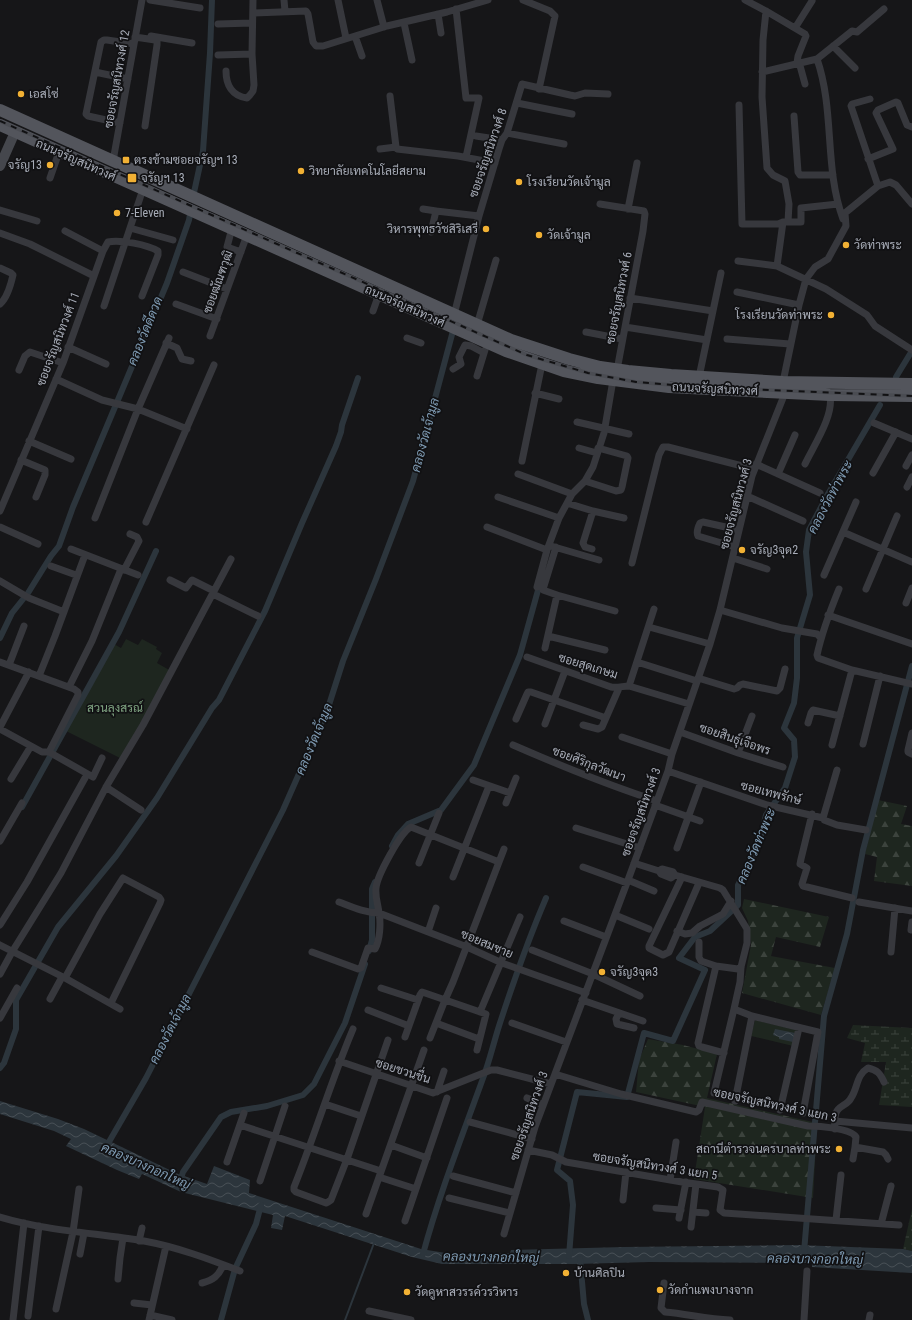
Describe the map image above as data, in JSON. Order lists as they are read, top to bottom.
{
  "streets": {
    "main road": ["ถนนจรัญสนิทวงศ์"],
    "street": [
      "ซอยจรัญสนิทวงศ์ 12",
      "ซอยจรัญสนิทวงศ์ 8",
      "ซอยฒัณฑวุฒิ",
      "ซอยจรัญสนิทวงศ์ 6",
      "ซอยจรัญสนิทวงศ์ 11",
      "ซอยจรัญสนิทวงศ์ 3",
      "ซอยสุดเกษม",
      "ซอยสินธุ์เจือพร",
      "ซอยศิริกุลวัฒนา",
      "ซอยเทพรักษ์",
      "ซอยสมชาย",
      "ซอยชวนชื่น",
      "ซอยจรัญสนิทวงศ์ 3 แยก 3",
      "ซอยจรัญสนิทวงศ์ 3 แยก 5"
    ]
  },
  "crossings": [
    ["ซอยจรัญสนิทวงศ์ 12", "ถนนจรัญสนิทวงศ์"],
    ["ซอยจรัญสนิทวงศ์ 8", "ถนนจรัญสนิทวงศ์"],
    ["ถนนจรัญสนิทวงศ์", "ซอยฒัณฑวุฒิ"],
    ["ถนนจรัญสนิทวงศ์", "ซอยจรัญสนิทวงศ์ 6"],
    ["ถนนจรัญสนิทวงศ์", "ซอยจรัญสนิทวงศ์ 3"],
    ["ซอยจรัญสนิทวงศ์ 3", "ซอยสุดเกษม"],
    ["ซอยจรัญสนิทวงศ์ 3", "ซอยสินธุ์เจือพร"],
    ["ซอยจรัญสนิทวงศ์ 3", "ซอยศิริกุลวัฒนา"],
    ["ซอยจรัญสนิทวงศ์ 3", "ซอยเทพรักษ์"],
    ["ซอยจรัญสนิทวงศ์ 3", "ซอยสมชาย"],
    ["ซอยจรัญสนิทวงศ์ 3", "ซอยชวนชื่น"],
    ["ซอยจรัญสนิทวงศ์ 3", "ซอยจรัญสนิทวงศ์ 3 แยก 3"],
    ["ซอยจรัญสนิทวงศ์ 3", "ซอยจรัญสนิทวงศ์ 3 แยก 5"]
  ],
  "water": [
    "คลองวัดดีดวด",
    "คลองวัดเจ้ามูล",
    "คลองวัดท่าพระ",
    "คลองบางกอกใหญ่"
  ],
  "parks": ["สวนลุงสรณ์"],
  "places": {
    "other": [
      "เอสโซ่",
      "จรัญ13",
      "วิทยาลัยเทคโนโลยีสยาม",
      "โรงเรียนวัดเจ้ามูล",
      "7-Eleven",
      "วิหารพุทธวัชสิริเสรี",
      "วัดเจ้ามูล",
      "วัดท่าพระ",
      "โรงเรียนวัดท่าพระ",
      "จรัญ3จุด2",
      "จรัญ3จุด3",
      "สถานีตำรวจนครบาลท่าพระ",
      "บ้านศิลปิน",
      "วัดกำแพงบางจาก",
      "วัดคูหาสวรรค์วรวิหาร"
    ],
    "transit": ["ตรงข้ามซอยจรัญฯ 13", "จรัญฯ 13"]
  }
}
